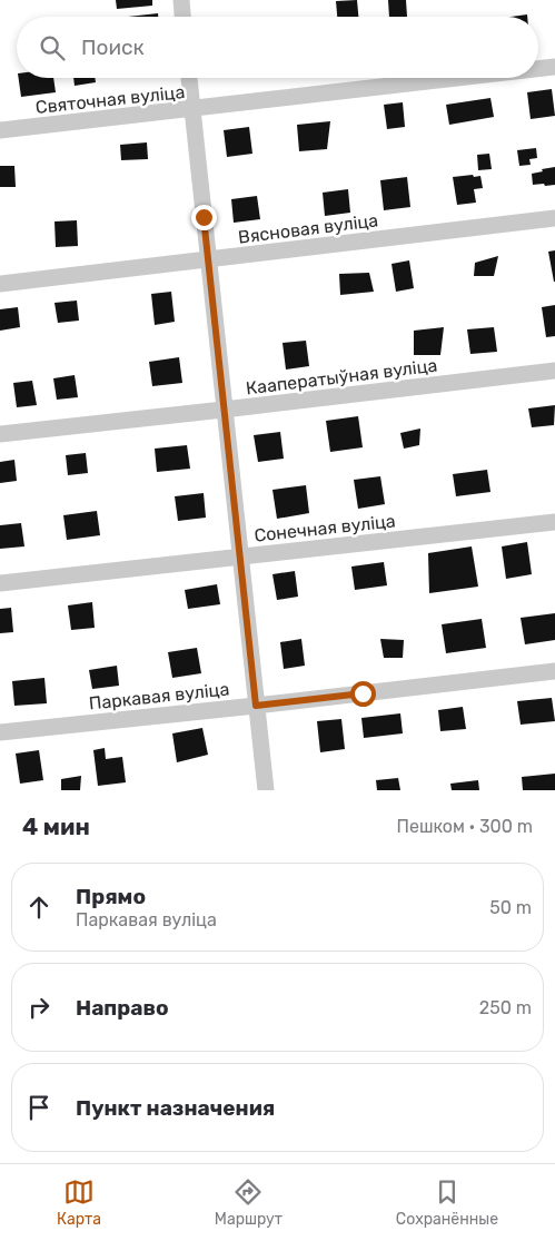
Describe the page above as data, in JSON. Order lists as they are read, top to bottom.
{
  "streets": {
    "street": [
      "Святочная вуліца",
      "Вясновая вуліца",
      "Кааператыўная вуліца",
      "Сонечная вуліца",
      "Паркавая вуліца"
    ]
  },
  "page": {
    "search": "Поиск",
    "heading": ["4 мин", "Пешком · 300 m"],
    "list": [
      ["Прямо", "Паркавая вуліца", "50 m"],
      ["Направо", "250 m"],
      "Пункт назначения"
    ],
    "nav": ["Карта", "Маршрут", "Сохранённые"]
  }
}
